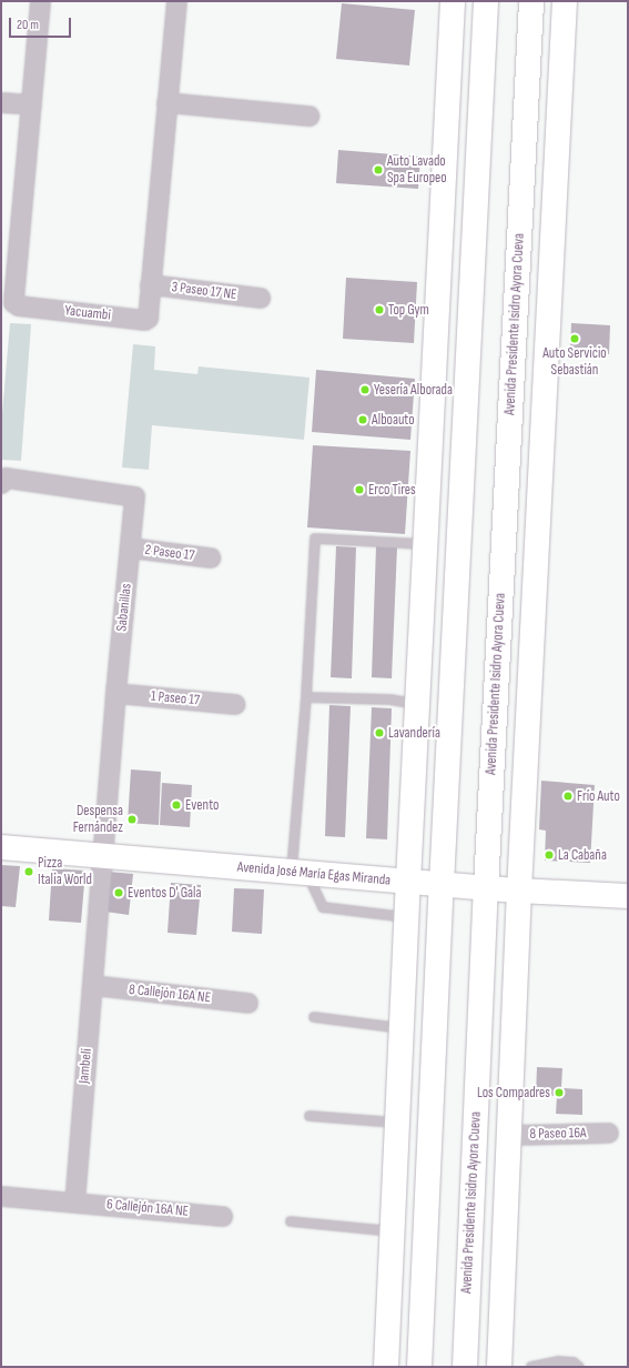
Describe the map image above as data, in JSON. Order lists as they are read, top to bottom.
{
  "streets": {
    "main road": ["Avenida Presidente Isidro Ayora Cueva", "Avenida José María Egas Miranda"],
    "street": [
      "3 Paseo 17 NE",
      "Yacuambi",
      "2 Paseo 17",
      "Sabanillas",
      "1 Paseo 17",
      "8 Callejón 16A NE",
      "Jambeli",
      "8 Paseo 16A",
      "6 Callejón 16A NE"
    ]
  },
  "crossings": [
    ["3 Paseo 17 NE", "Yacuambi"],
    ["Avenida Presidente Isidro Ayora Cueva", "Avenida José María Egas Miranda"],
    ["2 Paseo 17", "Sabanillas"],
    ["Sabanillas", "1 Paseo 17"],
    ["Sabanillas", "Avenida José María Egas Miranda"],
    ["Sabanillas", "Jambeli"],
    ["Avenida José María Egas Miranda", "Jambeli"],
    ["8 Callejón 16A NE", "Jambeli"],
    ["Jambeli", "6 Callejón 16A NE"]
  ],
  "places": [
    "Auto Lavado Spa Europeo",
    "Top Gym",
    "Auto Servicio Sebastián",
    "Yesería Alborada",
    "Alboauto",
    "Erco Tires",
    "Lavandería",
    "Frío Auto",
    "Evento",
    "Despensa Fernández",
    "La Cabaña",
    "Pizza Italia World",
    "Eventos D' Gala",
    "Los Compadres"
  ],
  "scale_bar": "20 m"
}
